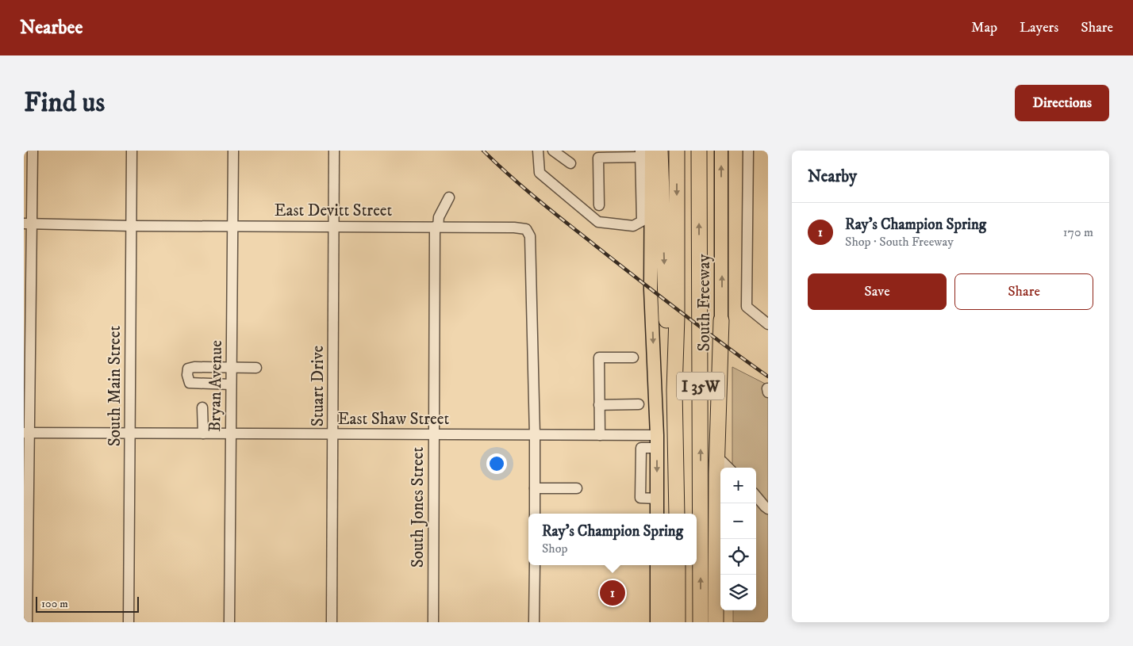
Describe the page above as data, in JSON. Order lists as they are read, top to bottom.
{
  "streets": {
    "highway": ["South Freeway", "I 35W"],
    "street": [
      "East Devitt Street",
      "South Main Street",
      "Bryan Avenue",
      "Stuart Drive",
      "East Shaw Street",
      "South Jones Street"
    ]
  },
  "crossings": [
    ["East Devitt Street", "South Main Street"],
    ["East Devitt Street", "Bryan Avenue"],
    ["East Devitt Street", "Stuart Drive"],
    ["East Devitt Street", "East Shaw Street"],
    ["East Devitt Street", "South Jones Street"],
    ["South Main Street", "East Shaw Street"],
    ["Bryan Avenue", "East Shaw Street"],
    ["Stuart Drive", "East Shaw Street"],
    ["East Shaw Street", "South Jones Street"]
  ],
  "scale_bar": "100 m",
  "page": {
    "header": "Nearbee",
    "nav": ["Map", "Layers", "Share"],
    "buttons": [
      "Directions",
      ["Save", "Share"]
    ],
    "title": "Find us",
    "heading": "Nearby",
    "list": [
      {
        "mark": "1",
        "name": "Ray's Champion Spring",
        "note": "Shop · South Freeway",
        "value": "170 m"
      }
    ],
    "map_buttons": ["+", "−"],
    "popup": ["Ray's Champion Spring", "Shop"],
    "pins": "1",
    "scale": "100 m"
  }
}
